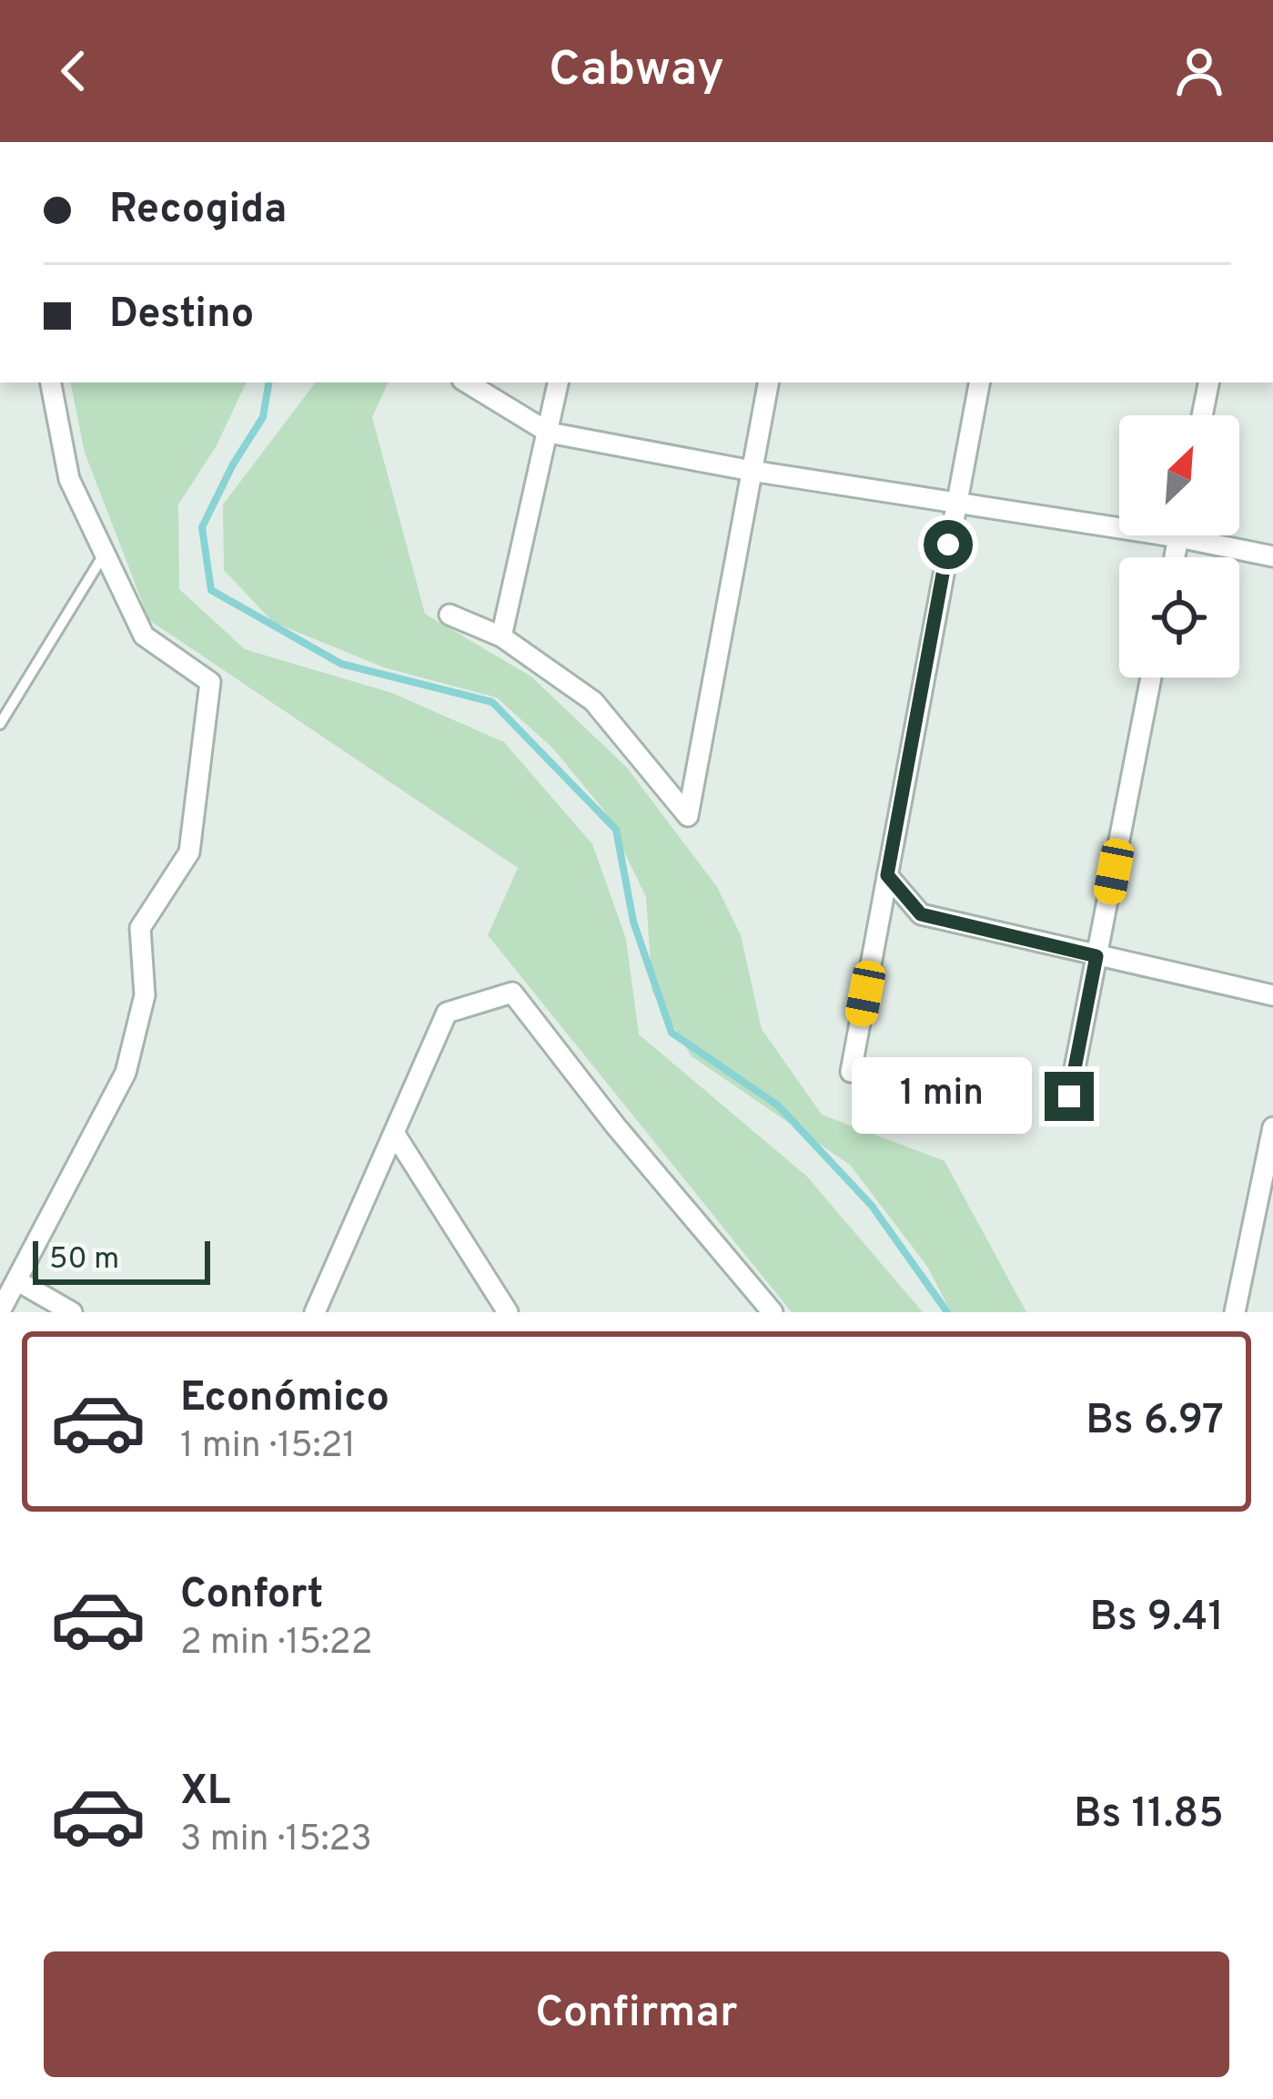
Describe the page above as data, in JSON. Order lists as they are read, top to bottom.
{
  "scale_bar": "50 m",
  "north": "top right",
  "page": {
    "header": "Cabway",
    "banner": ["Recogida", "Destino"],
    "bubble": "1 min",
    "scale": "50 m",
    "list": [
      {
        "name": "Económico",
        "note": "1 min · 15:21",
        "value": "Bs 6.97"
      },
      {
        "name": "Confort",
        "note": "2 min · 15:22",
        "value": "Bs 9.41"
      },
      {
        "name": "XL",
        "note": "3 min · 15:23",
        "value": "Bs 11.85"
      }
    ],
    "buttons": "Confirmar"
  }
}
